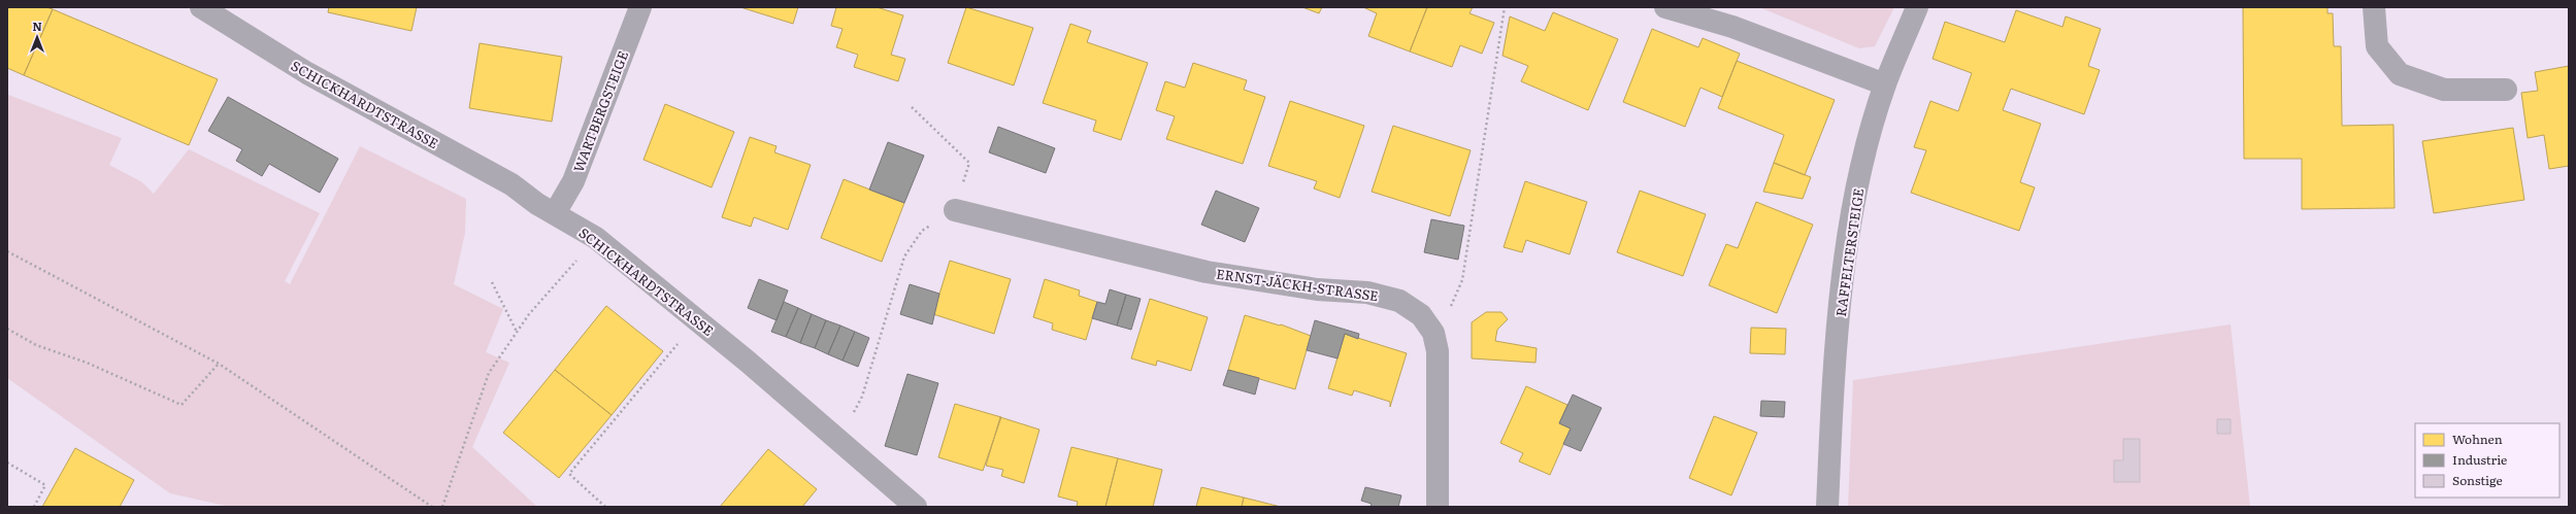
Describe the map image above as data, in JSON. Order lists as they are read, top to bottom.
{
  "streets": {
    "street": [
      "SCHICKHARDTSTRASSE",
      "WARTBERGSTEIGE",
      "RAFFELTERSTEIGE",
      "ERNST-JÄCKH-STRASSE"
    ]
  },
  "crossings": [
    ["SCHICKHARDTSTRASSE", "WARTBERGSTEIGE"]
  ],
  "legend": ["Wohnen", "Industrie", "Sonstige"],
  "north": "top"
}
